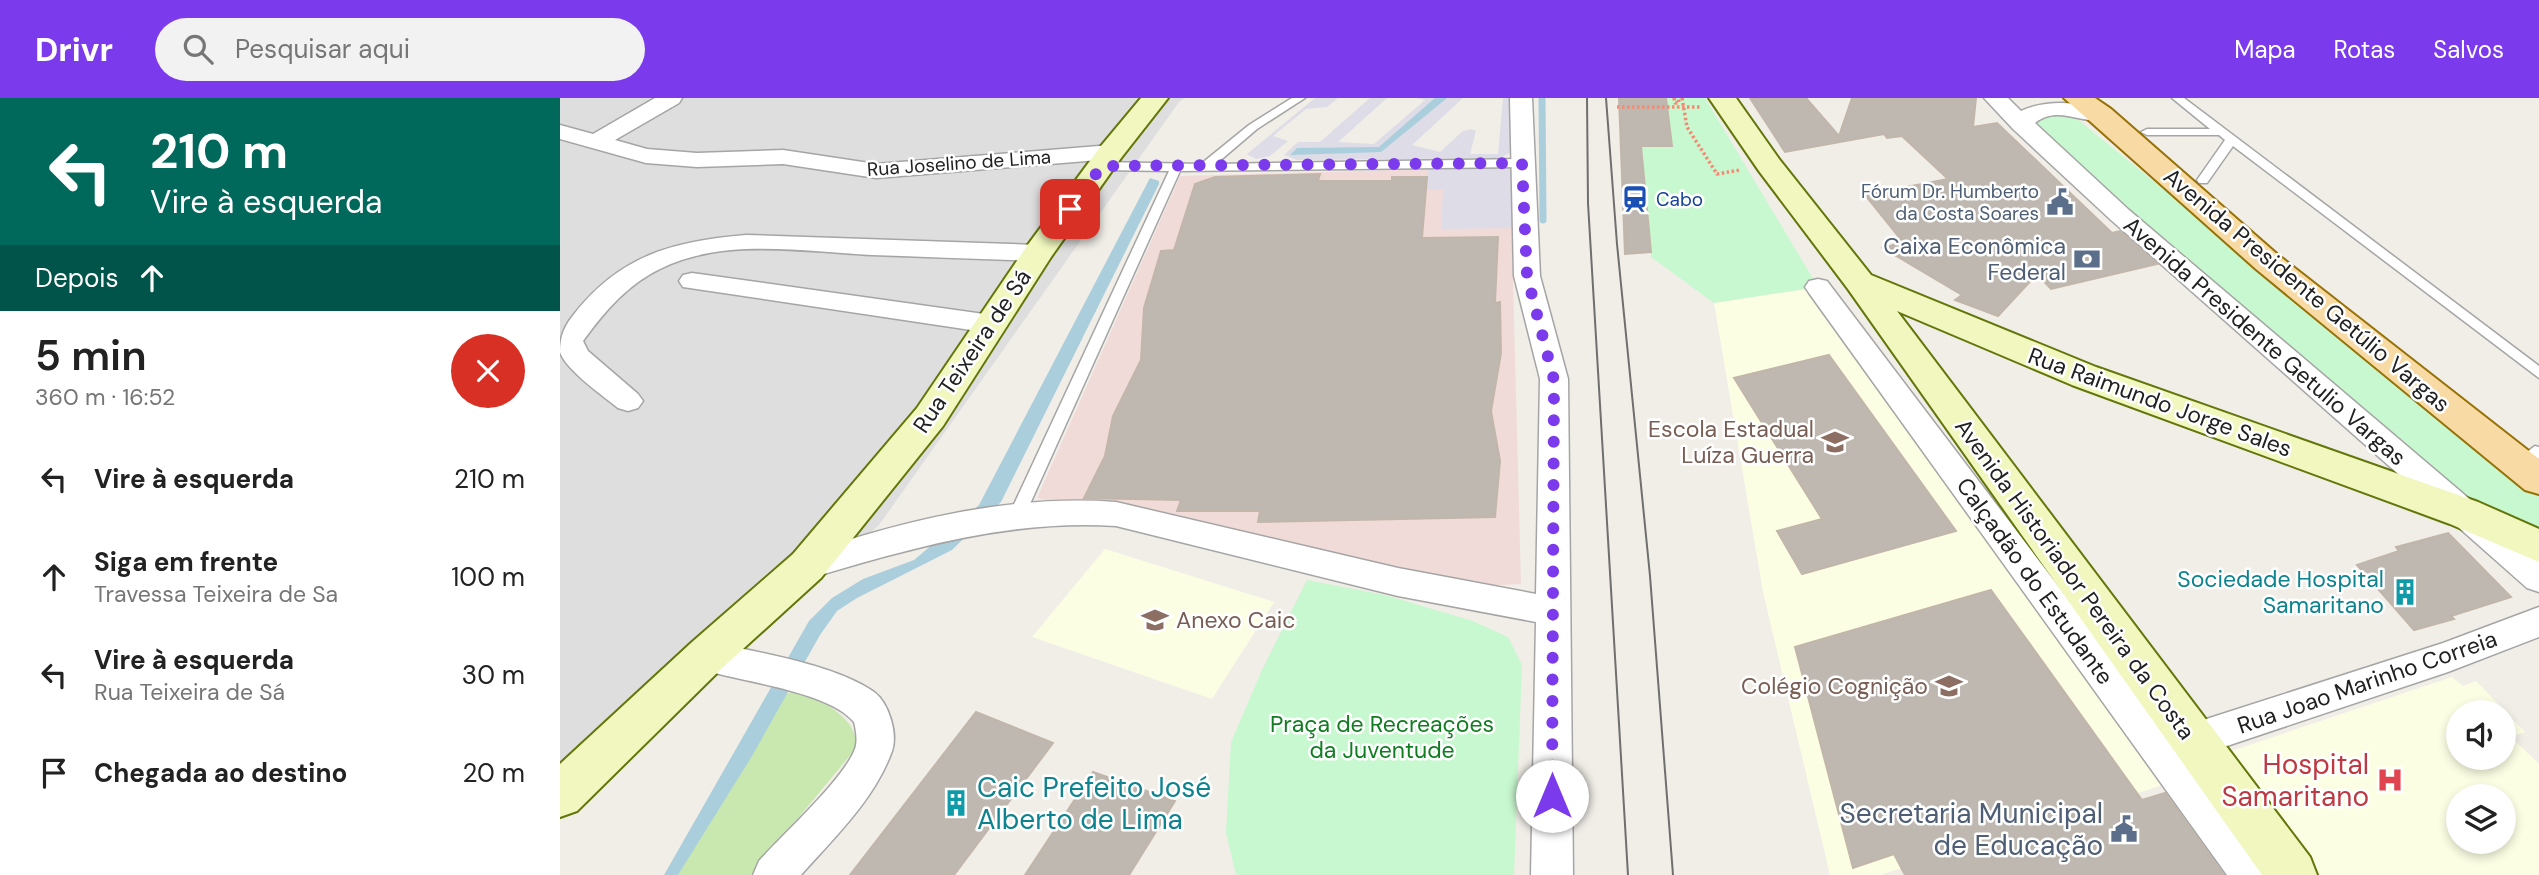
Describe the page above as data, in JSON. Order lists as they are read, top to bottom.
{
  "streets": {
    "main road": ["Avenida Presidente Getúlio Vargas"],
    "street": [
      "Rua Joselino de Lima",
      "Avenida Presidente Getulio Vargas",
      "Rua Teixeira de Sá",
      "Rua Raimundo Jorge Sales",
      "Avenida Historiador Pereira da Costa",
      "Calçadão do Estudante",
      "Rua Joao Marinho Correia"
    ]
  },
  "crossings": [
    ["Rua Joselino de Lima", "Rua Teixeira de Sá"],
    ["Avenida Presidente Getulio Vargas", "Rua Raimundo Jorge Sales"],
    ["Rua Raimundo Jorge Sales", "Avenida Historiador Pereira da Costa"],
    ["Avenida Historiador Pereira da Costa", "Rua Joao Marinho Correia"]
  ],
  "parks": ["Praça de Recreações da Juventude"],
  "places": {
    "station": ["Cabo"],
    "public building": ["Fórum Dr. Humberto da Costa Soares", "Secretaria Municipal de Educação"],
    "bank": ["Caixa Econômica Federal"],
    "school or university": ["Escola Estadual Luíza Guerra", "Anexo Caic", "Colégio Cognição"],
    "building": ["Sociedade Hospital Samaritano", "Caic Prefeito José Alberto de Lima"],
    "hospital": ["Hospital Samaritano"]
  },
  "page": {
    "header": "Drivr",
    "search": "Pesquisar aqui",
    "nav": ["Mapa", "Rotas", "Salvos"],
    "turn": ["210 m", "Vire à esquerda"],
    "then": "Depois",
    "heading": ["5 min", "360 m · 16:52"],
    "list": [
      {
        "name": "Vire à esquerda",
        "value": "210 m"
      },
      {
        "name": "Siga em frente",
        "note": "Travessa Teixeira de Sa",
        "value": "100 m"
      },
      {
        "name": "Vire à esquerda",
        "note": "Rua Teixeira de Sá",
        "value": "30 m"
      },
      {
        "name": "Chegada ao destino",
        "value": "20 m"
      }
    ]
  }
}
